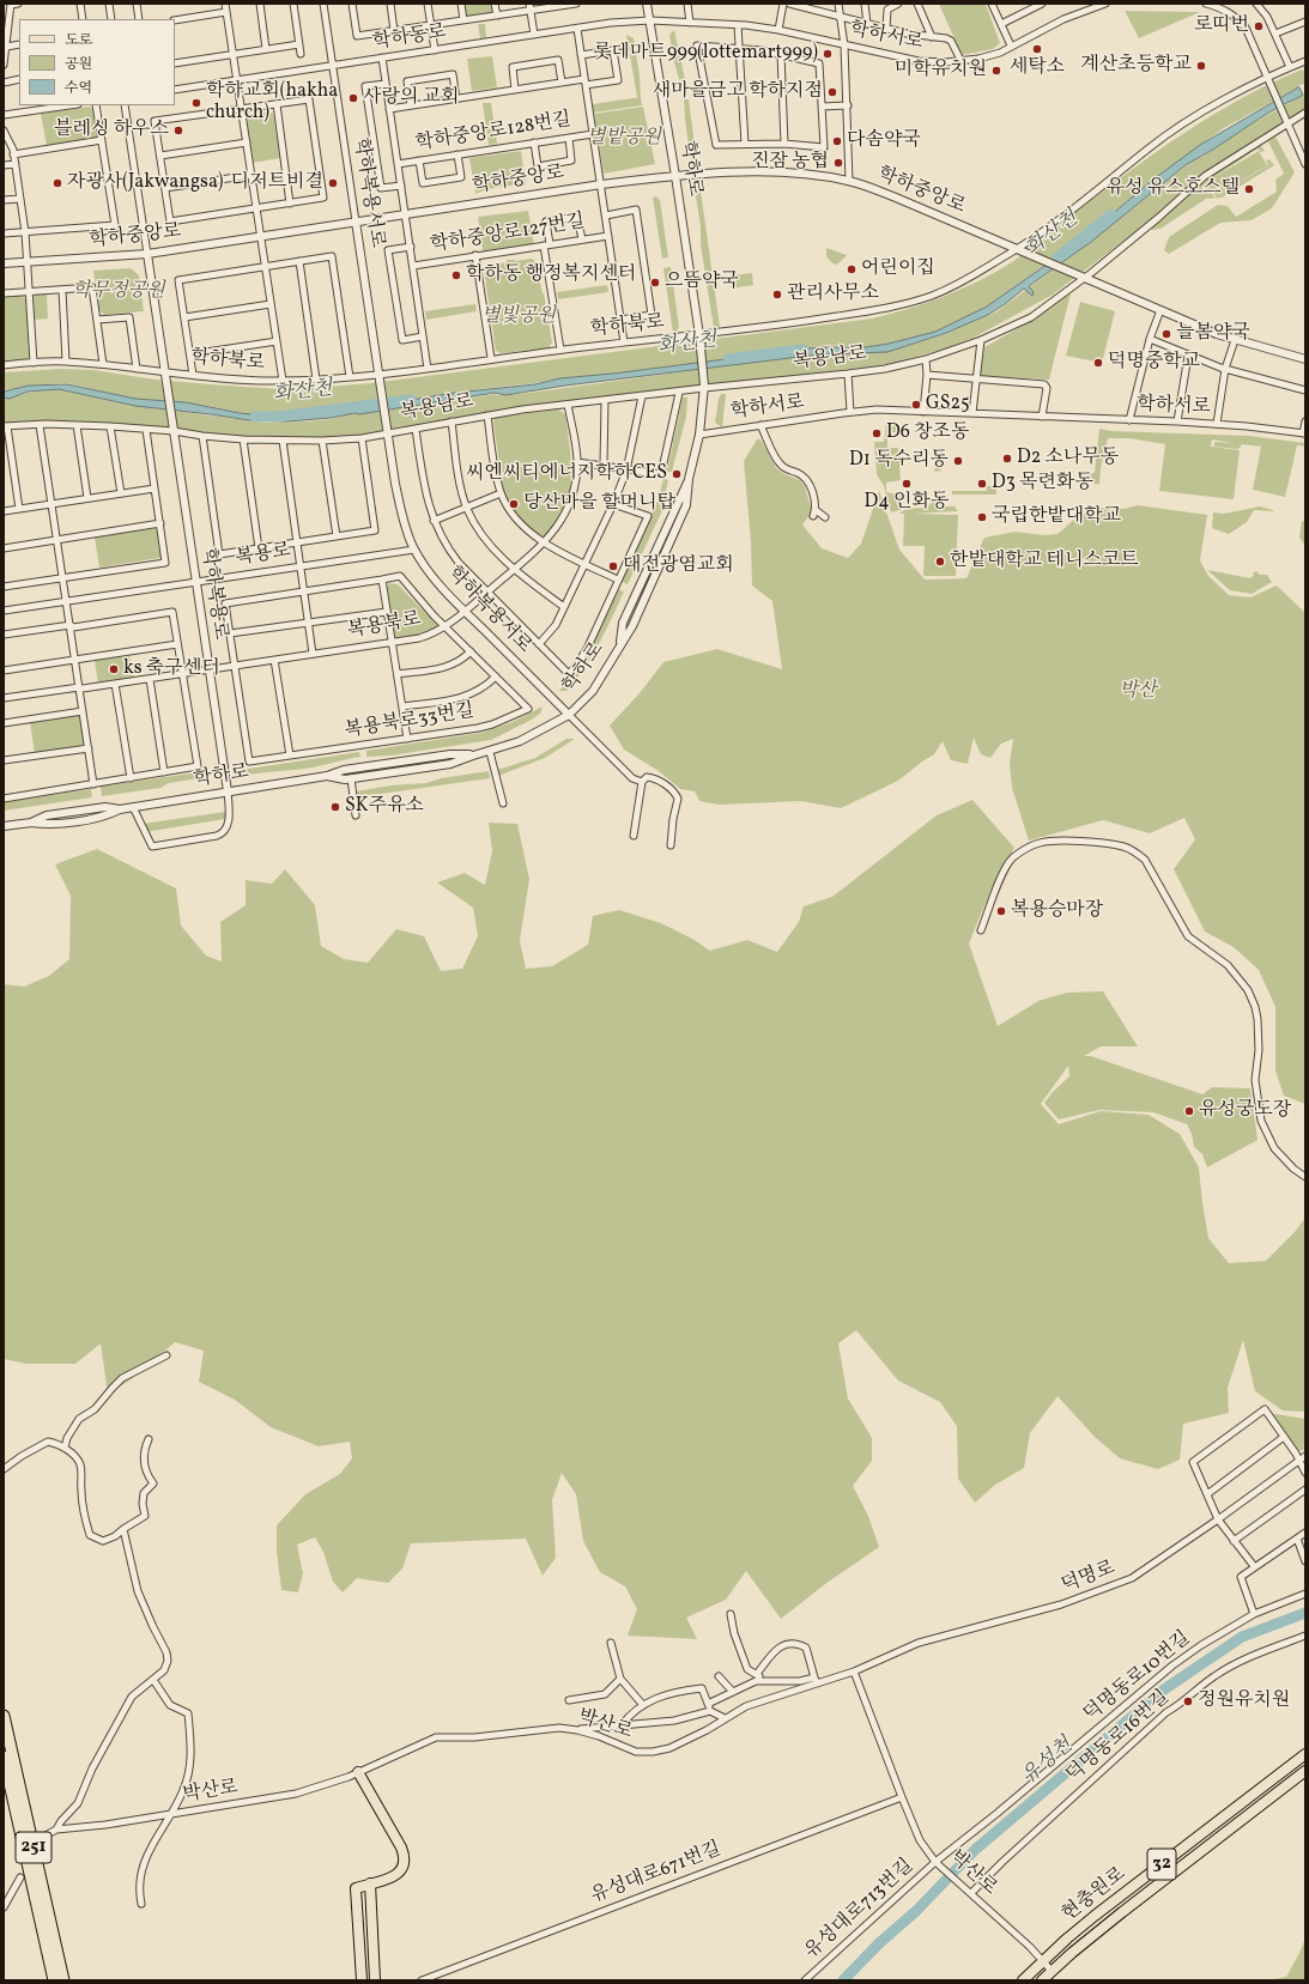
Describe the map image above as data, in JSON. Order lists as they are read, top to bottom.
{
  "streets": {
    "highway": ["251"],
    "main road": ["32", "현충원로"],
    "street": [
      "학하서로",
      "학하동로",
      "학하중앙로128번길",
      "학하로",
      "학하중앙로",
      "학하복용서로",
      "학하중앙로127번길",
      "학하북로",
      "복용남로",
      "복용로",
      "학하복용로",
      "복용북로",
      "복용북로33번길",
      "덕명로",
      "덕명동로10번길",
      "박산로",
      "덕명동로16번길",
      "유성대로671번길",
      "유성대로713번길"
    ]
  },
  "crossings": [
    ["학하서로", "학하동로"],
    ["학하서로", "학하로"],
    ["학하동로", "학하중앙로128번길"],
    ["학하동로", "학하로"],
    ["학하동로", "학하복용서로"],
    ["학하중앙로128번길", "학하중앙로"],
    ["학하중앙로128번길", "학하중앙로127번길"],
    ["학하로", "학하중앙로"],
    ["학하로", "학하복용서로"],
    ["학하로", "학하북로"],
    ["학하로", "복용남로"],
    ["학하로", "학하복용로"],
    ["학하중앙로", "학하복용서로"],
    ["학하중앙로", "학하중앙로127번길"],
    ["학하중앙로", "학하북로"],
    ["학하중앙로", "복용남로"],
    ["학하복용서로", "학하북로"],
    ["학하복용서로", "복용남로"],
    ["학하복용서로", "복용로"],
    ["학하복용서로", "복용북로"],
    ["학하중앙로127번길", "학하북로"],
    ["학하북로", "학하복용로"],
    ["복용남로", "학하복용로"],
    ["복용남로", "복용북로"],
    ["복용로", "학하복용로"],
    ["학하복용로", "복용북로"],
    ["복용북로", "복용북로33번길"],
    ["덕명로", "박산로"],
    ["덕명동로10번길", "박산로"],
    ["덕명동로10번길", "유성대로713번길"],
    ["박산로", "덕명동로16번길"],
    ["박산로", "유성대로671번길"],
    ["박산로", "현충원로"],
    ["박산로", "유성대로713번길"]
  ],
  "water": ["화산천", "유성천"],
  "parks": [
    "별밭공원",
    "학무정공원",
    "별빛공원",
    "박산"
  ],
  "places": [
    "로띠번",
    "세탁소",
    "롯데마트999(lottemart999)",
    "계산초등학교",
    "미학유치원",
    "새마을금고 학하지점",
    "사랑의 교회",
    "학하교회(hakha church)",
    "블레싱 하우스",
    "다솜약국",
    "진잠 농협",
    "자광사(Jakwangsa)",
    "디저트비결",
    "유성 유스호스텔",
    "어린이집",
    "학하동 행정복지센터",
    "으뜸약국",
    "관리사무소",
    "늘봄약국",
    "덕명중학교",
    "GS25",
    "D6 창조동",
    "D2 소나무동",
    "D1 독수리동",
    "씨엔씨티에너지학하CES",
    "D4 인화동",
    "D3 목련화동",
    "당산마을 할머니탑",
    "국립한밭대학교",
    "한밭대학교 테니스코트",
    "대전광염교회",
    "ks 축구센터",
    "SK주유소",
    "복용승마장",
    "유성궁도장",
    "정원유치원"
  ],
  "legend": ["도로", "공원", "수역"]
}
